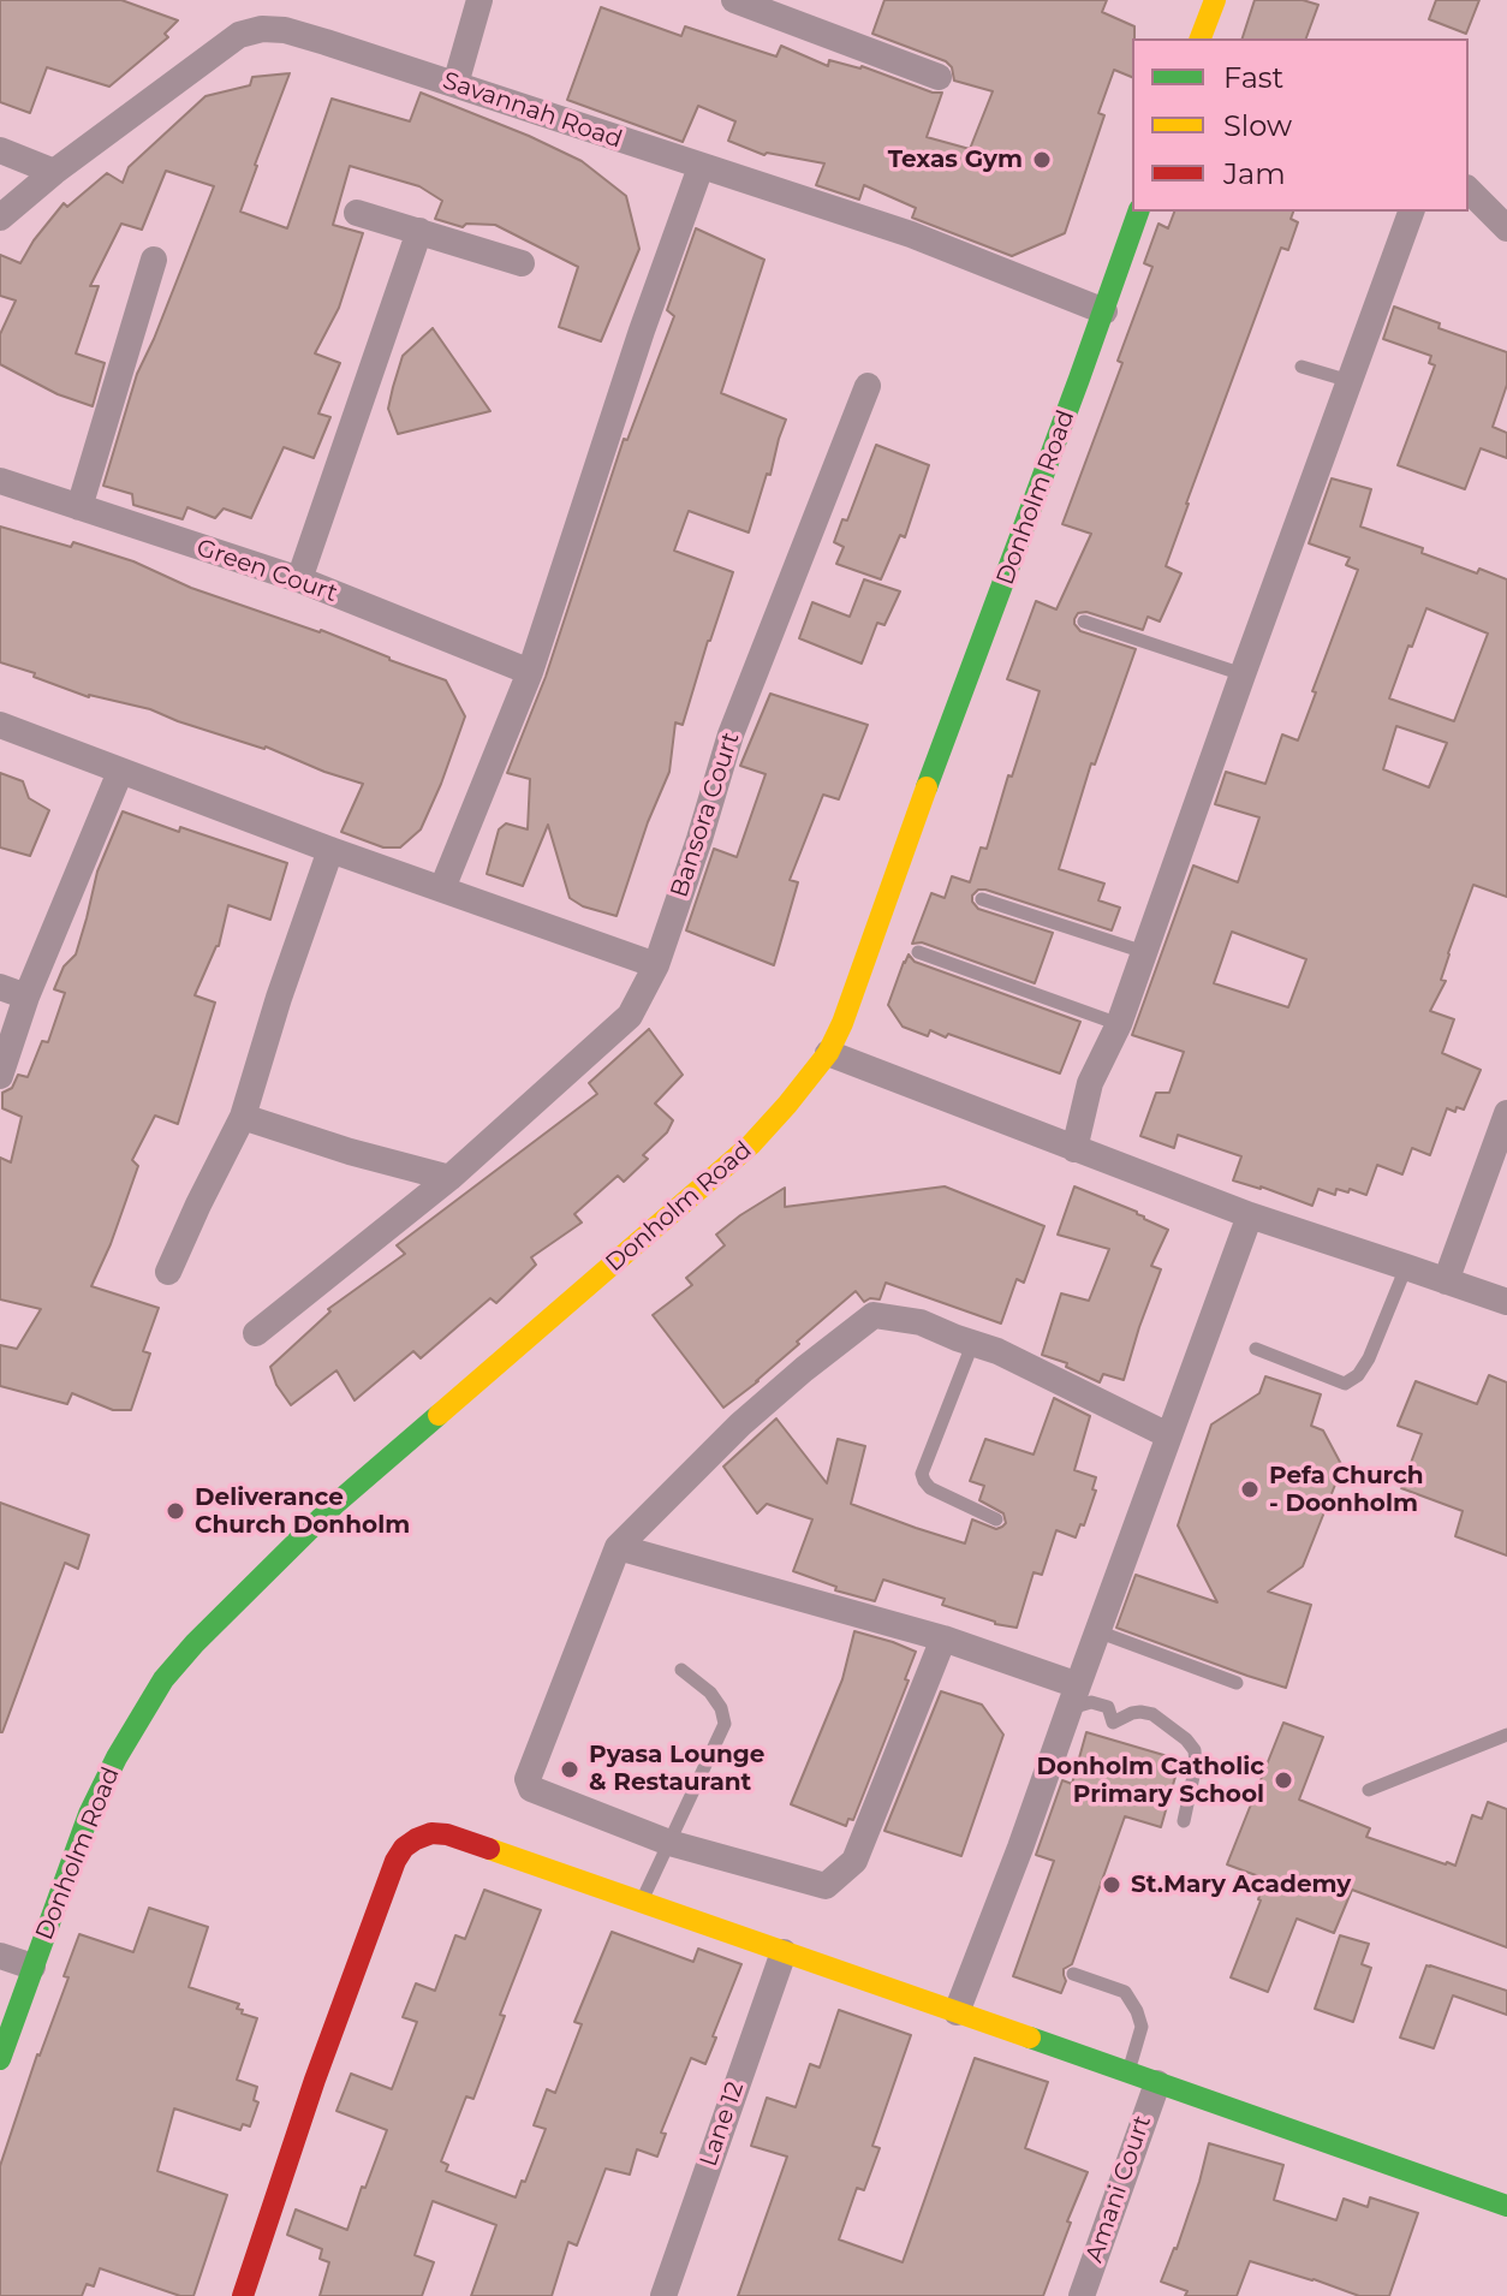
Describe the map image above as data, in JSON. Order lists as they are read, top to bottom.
{
  "streets": {
    "main road": ["Donholm Road"],
    "street": [
      "Savannah Road",
      "Green Court",
      "Bansora Court",
      "Lane 12",
      "Amani Court"
    ]
  },
  "crossings": [
    ["Savannah Road", "Donholm Road"]
  ],
  "places": [
    "Texas Gym",
    "Pefa Church - Doonholm",
    "Deliverance Church Donholm",
    "Pyasa Lounge & Restaurant",
    "Donholm Catholic Primary School",
    "St.Mary Academy"
  ],
  "legend": ["Fast", "Slow", "Jam"]
}
